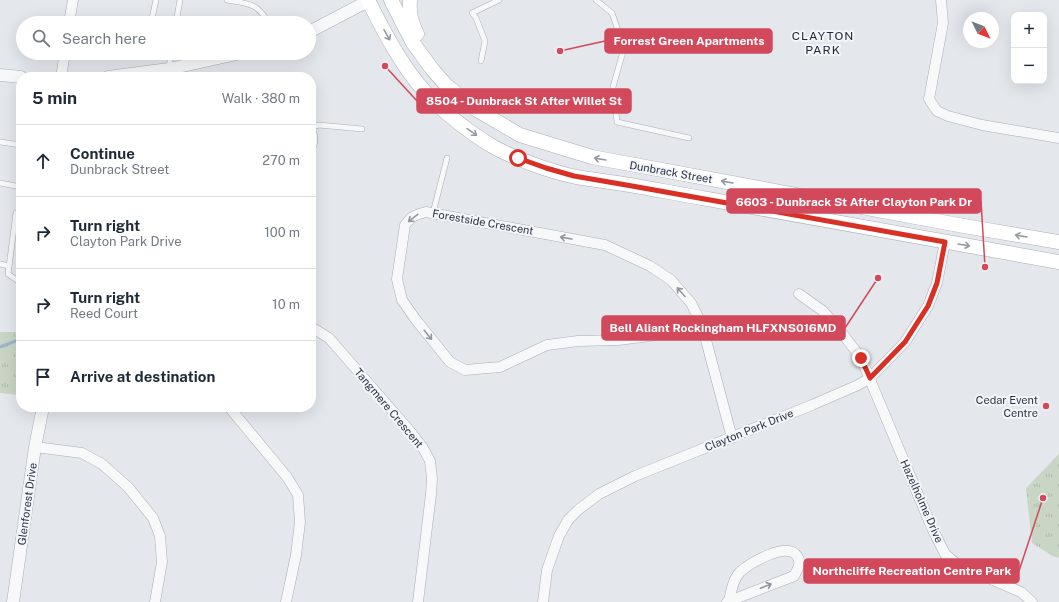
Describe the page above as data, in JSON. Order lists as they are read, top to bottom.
{
  "streets": {
    "main road": ["Dunbrack Street"],
    "street": [
      "Forestside Crescent",
      "Tangmere Crescent",
      "Clayton Park Drive",
      "Hazelholme Drive",
      "Glenforest Drive"
    ]
  },
  "crossings": [
    ["Dunbrack Street", "Clayton Park Drive"],
    ["Forestside Crescent", "Clayton Park Drive"],
    ["Clayton Park Drive", "Hazelholme Drive"]
  ],
  "districts": ["CLAYTON PARK"],
  "places": [
    "Forrest Green Apartments",
    "8504 - Dunbrack St After Willet St",
    "6603 - Dunbrack St After Clayton Park Dr",
    "Bell Aliant Rockingham HLFXNS016MD",
    "Cedar Event Centre",
    "Northcliffe Recreation Centre Park"
  ],
  "north": "bottom right",
  "page": {
    "map_buttons": ["+", "−"],
    "search": "Search here",
    "heading": ["5 min", "Walk · 380 m"],
    "list": [
      ["Continue", "Dunbrack Street", "270 m"],
      ["Turn right", "Clayton Park Drive", "100 m"],
      ["Turn right", "Reed Court", "10 m"],
      "Arrive at destination"
    ]
  }
}
